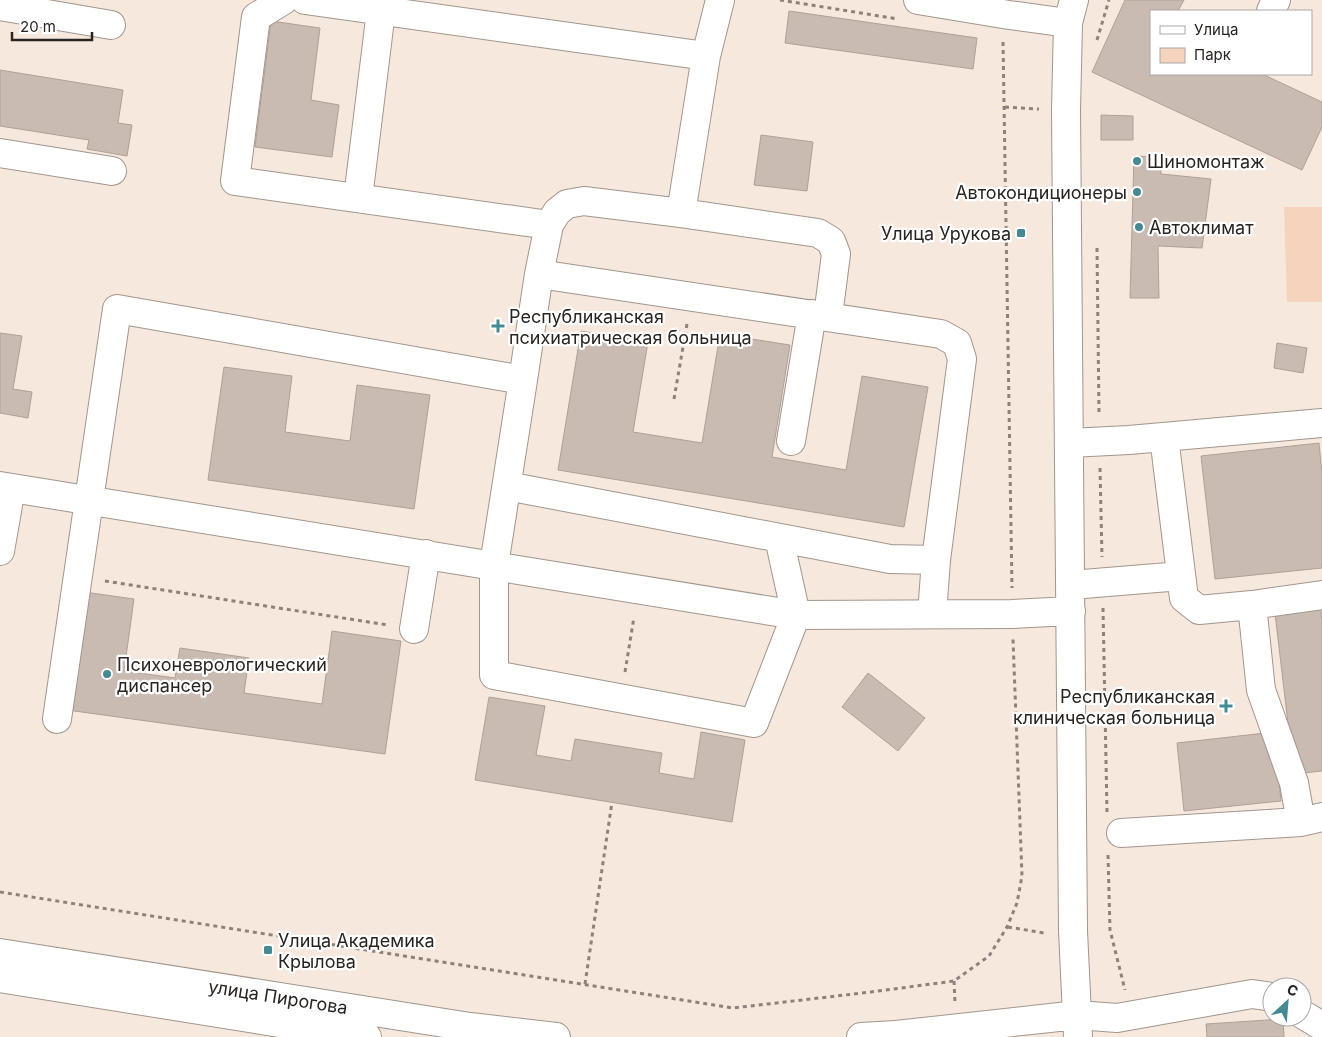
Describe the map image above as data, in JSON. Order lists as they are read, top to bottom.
{
  "streets": {
    "street": ["улица Пирогова"]
  },
  "places": {
    "other": [
      "Шиномонтаж",
      "Автокондиционеры",
      "Автоклимат",
      "Психоневрологический диспансер"
    ],
    "transit": ["Улица Урукова", "Улица Академика Крылова"],
    "health": ["Республиканская психиатрическая больница", "Республиканская клиническая больница"]
  },
  "legend": ["Улица", "Парк"],
  "scale_bar": "20 m",
  "north": "top right"
}
